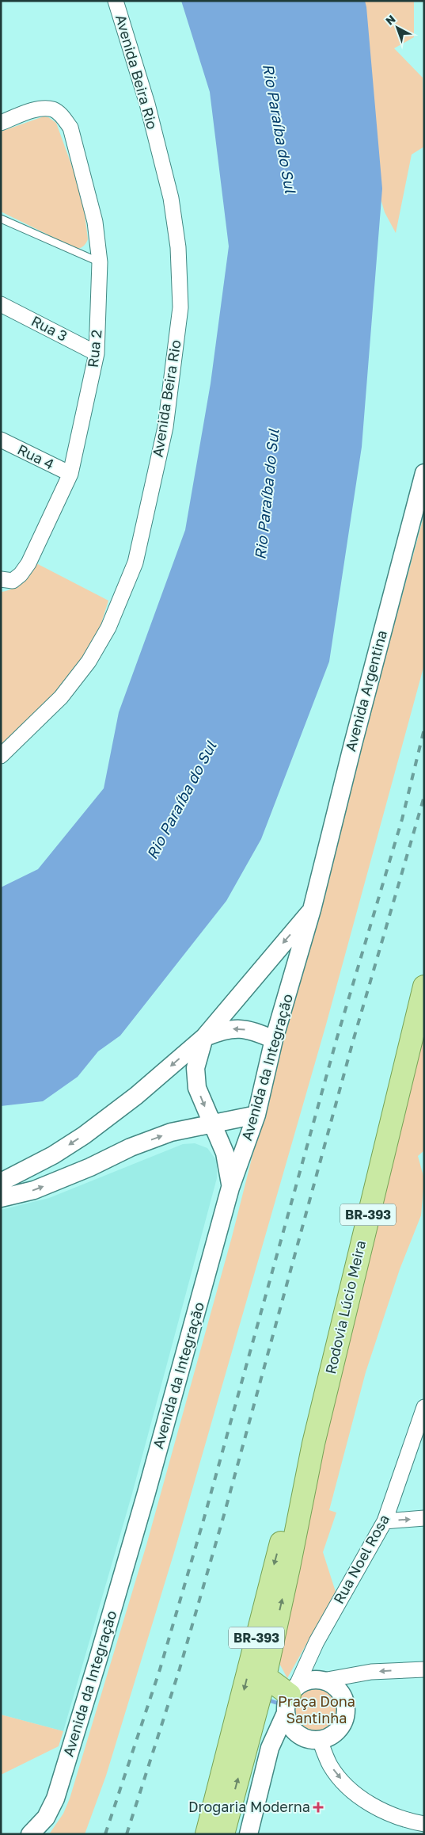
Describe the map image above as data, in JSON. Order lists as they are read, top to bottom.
{
  "streets": {
    "main road": ["BR-393", "Rodovia Lúcio Meira"],
    "street": [
      "Avenida Beira Rio",
      "Rua 3",
      "Rua 2",
      "Rua 4",
      "Avenida Argentina",
      "Avenida da Integração",
      "Rua Noel Rosa"
    ]
  },
  "crossings": [
    ["Rua 3", "Rua 2"],
    ["Rua 2", "Rua 4"],
    ["Avenida Argentina", "Avenida da Integração"]
  ],
  "water": ["Rio Paraíba do Sul"],
  "parks": ["Praça Dona Santinha"],
  "places": {
    "health": ["Drogaria Moderna"]
  },
  "north": "top left"
}
